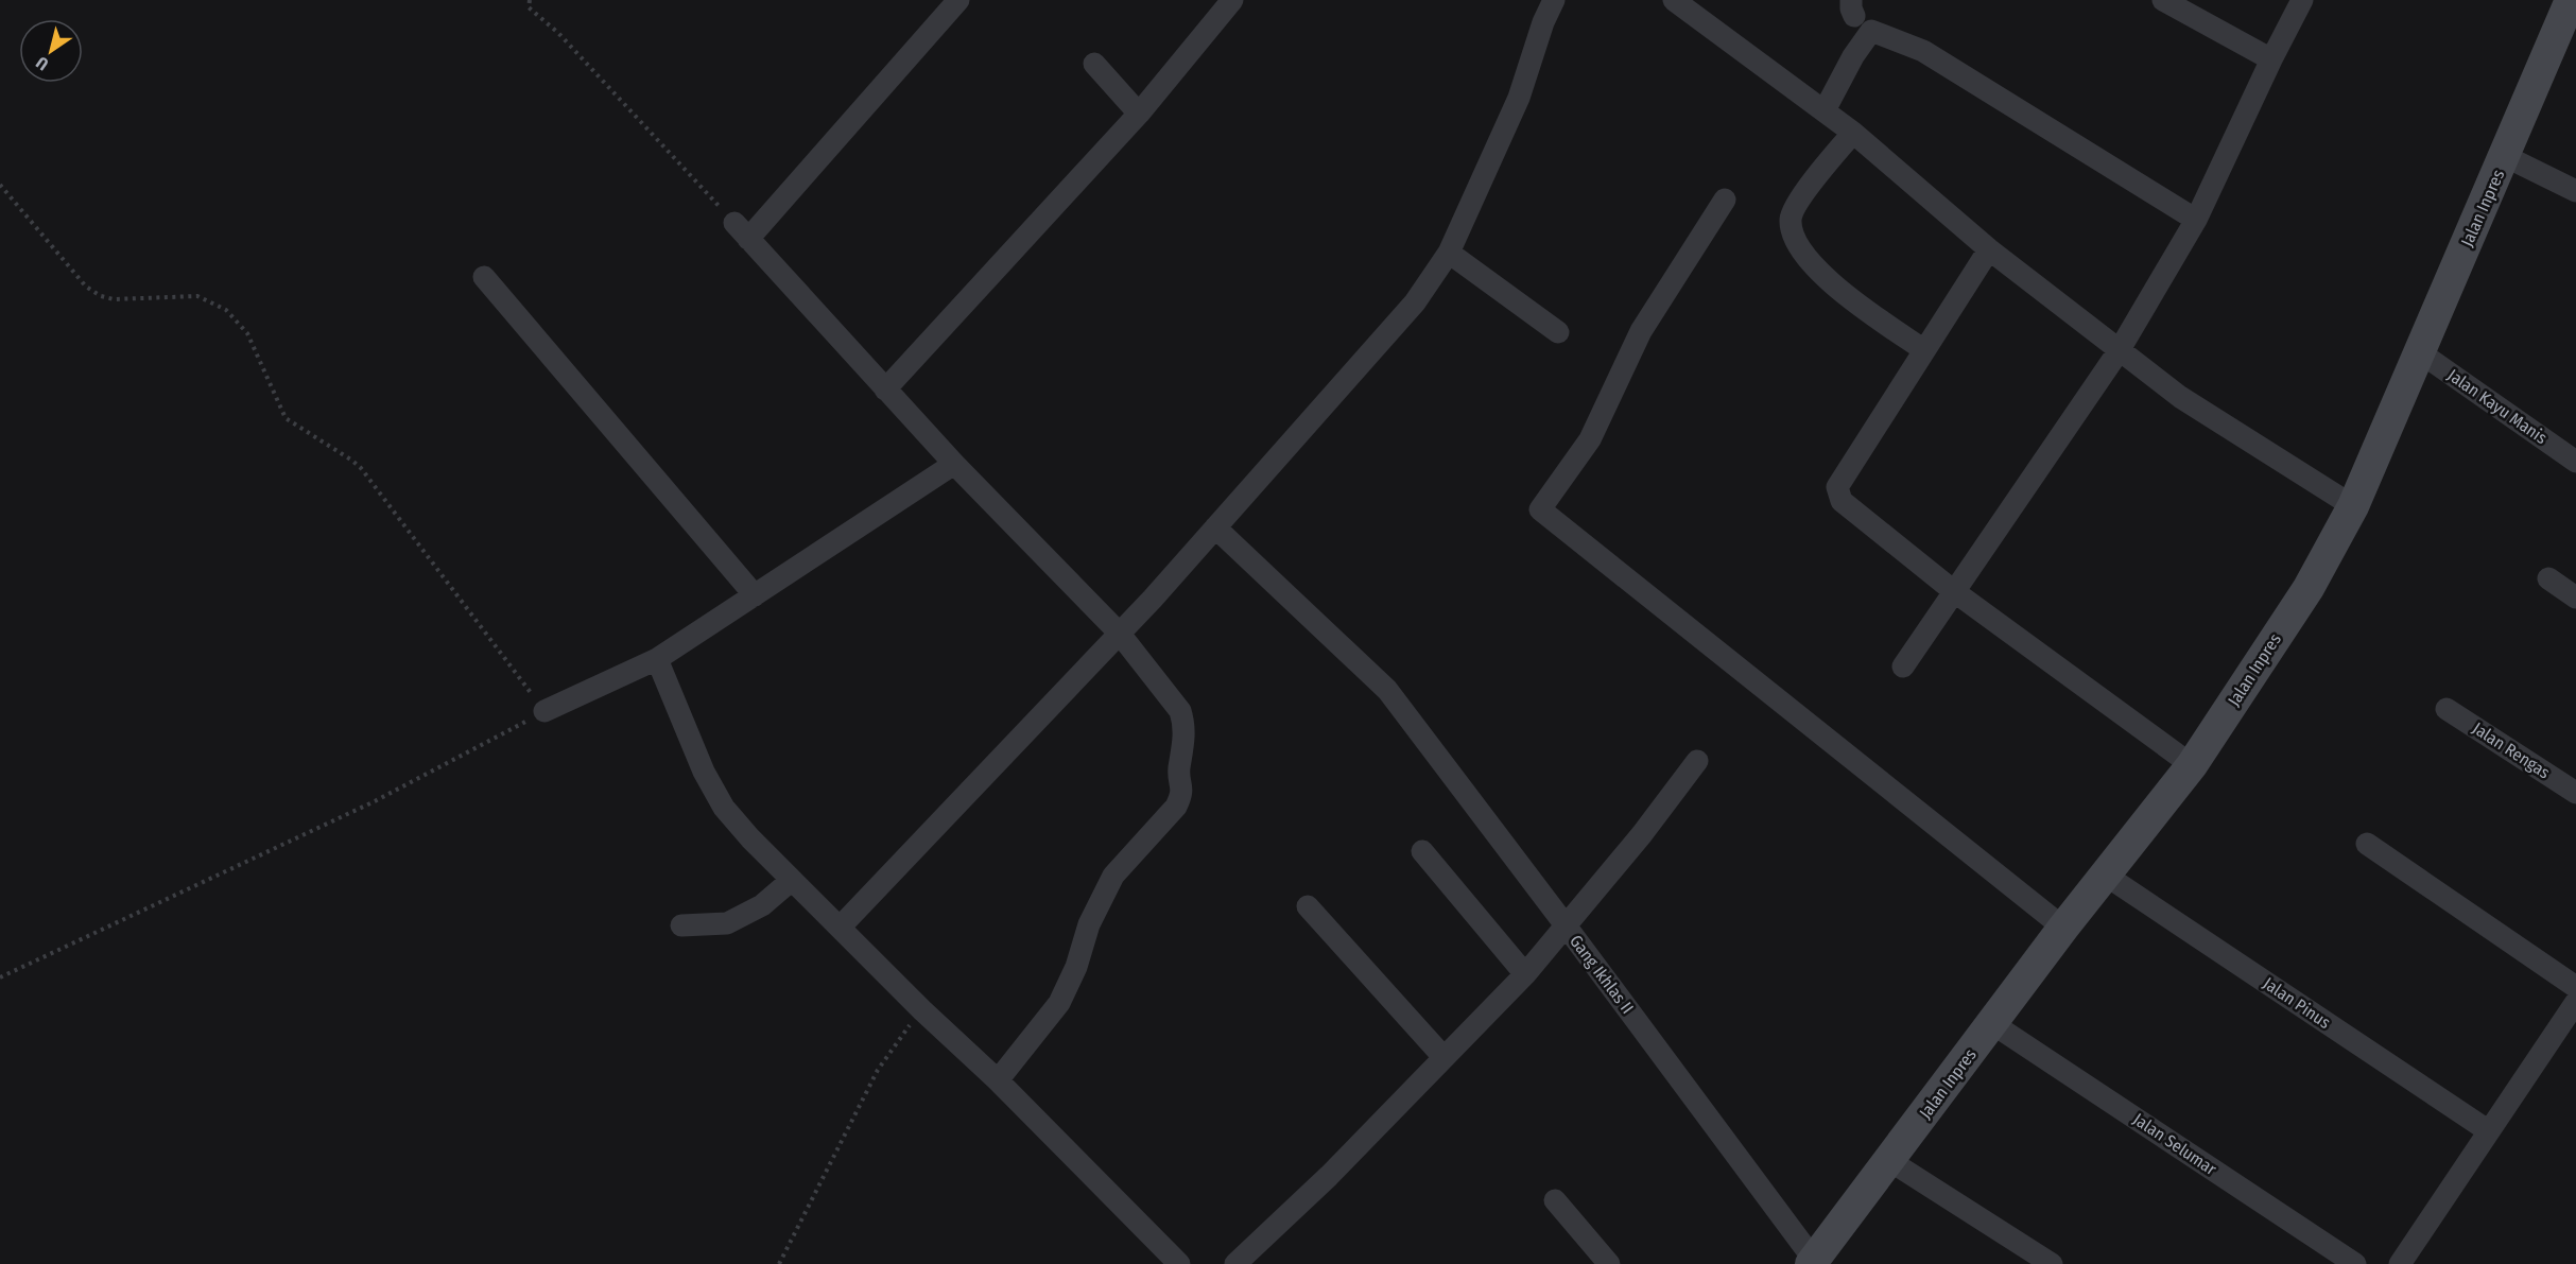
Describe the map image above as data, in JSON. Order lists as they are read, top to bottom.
{
  "streets": {
    "main road": ["Jalan Inpres"],
    "street": [
      "Jalan Kayu Manis",
      "Jalan Rengas",
      "Gang Ikhlas II",
      "Jalan Pinus",
      "Jalan Selumar"
    ]
  },
  "crossings": [
    ["Jalan Inpres", "Jalan Kayu Manis"],
    ["Jalan Inpres", "Gang Ikhlas II"],
    ["Jalan Inpres", "Jalan Pinus"],
    ["Jalan Inpres", "Jalan Selumar"]
  ],
  "north": "bottom left"
}
